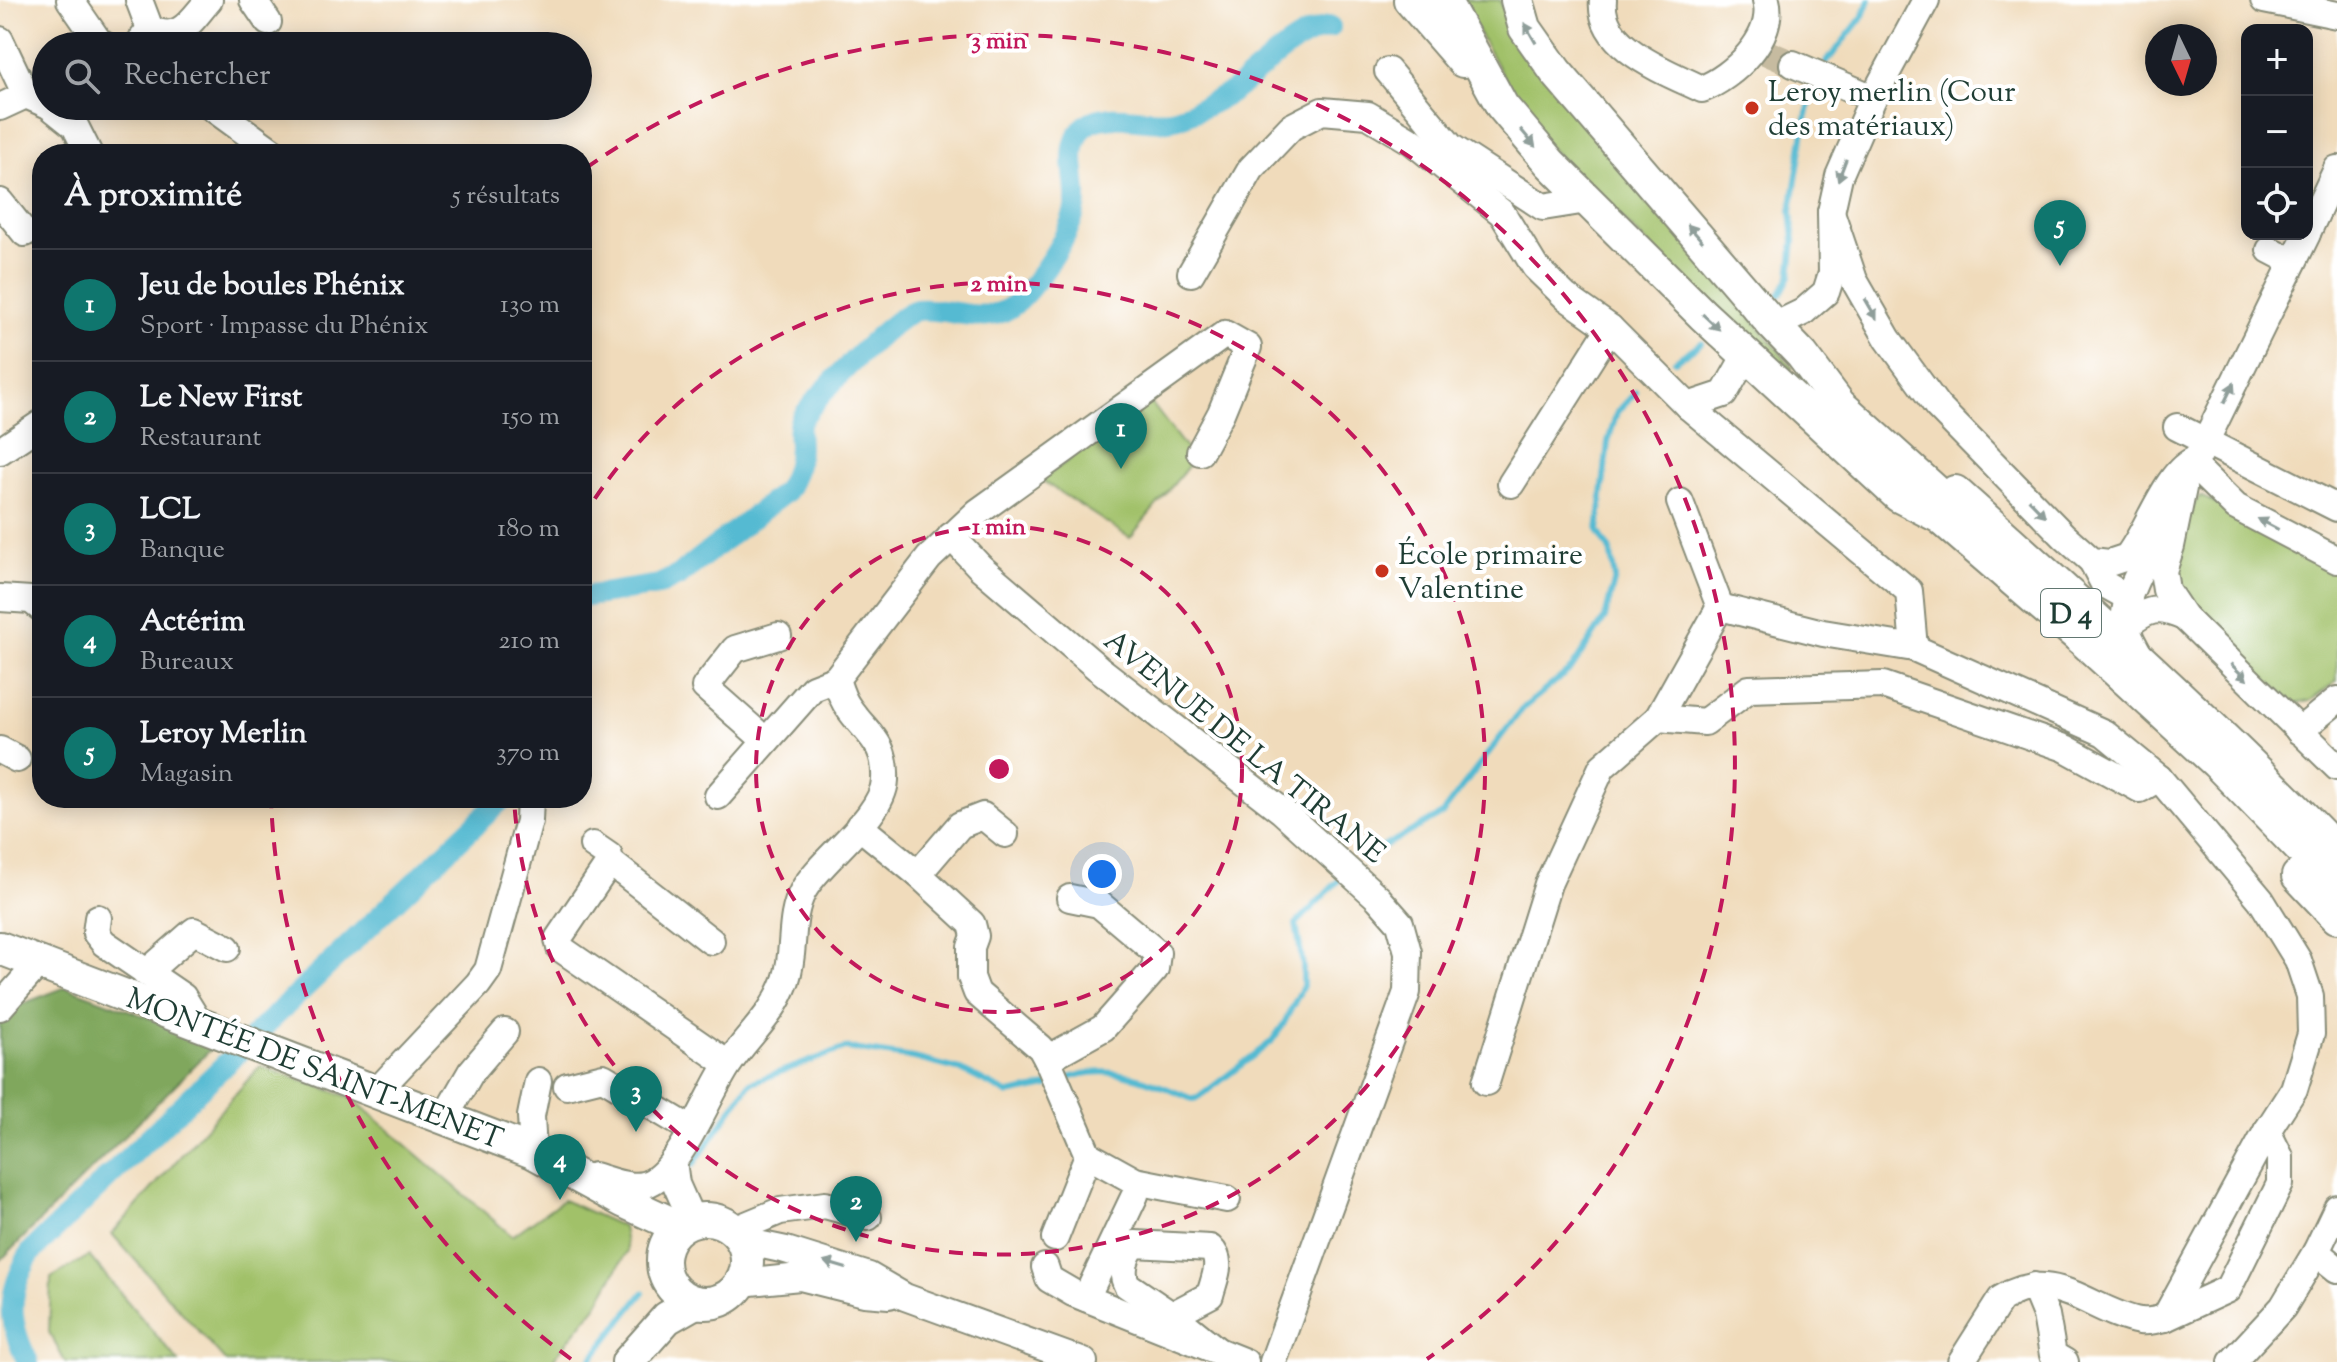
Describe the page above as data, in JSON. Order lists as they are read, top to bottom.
{
  "streets": {
    "main road": ["D 4", "MONTÉE DE SAINT-MENET"],
    "street": ["AVENUE DE LA TIRANE"]
  },
  "places": ["Leroy merlin (Cour des matériaux)", "École primaire Valentine"],
  "north": "bottom",
  "page": {
    "map_buttons": ["+", "−"],
    "search": "Rechercher",
    "heading": ["À proximité", "5 résultats"],
    "pins": [
      "5",
      "1",
      "3",
      "4",
      "2"
    ],
    "list": [
      {
        "mark": "1",
        "name": "Jeu de boules Phénix",
        "note": "Sport · Impasse du Phénix",
        "value": "130 m"
      },
      {
        "mark": "2",
        "name": "Le New First",
        "note": "Restaurant",
        "value": "150 m"
      },
      {
        "mark": "3",
        "name": "LCL",
        "note": "Banque",
        "value": "180 m"
      },
      {
        "mark": "4",
        "name": "Actérim",
        "note": "Bureaux",
        "value": "210 m"
      },
      {
        "mark": "5",
        "name": "Leroy Merlin",
        "note": "Magasin",
        "value": "370 m"
      }
    ]
  },
  "rings": ["3 min", "2 min", "1 min"]
}
